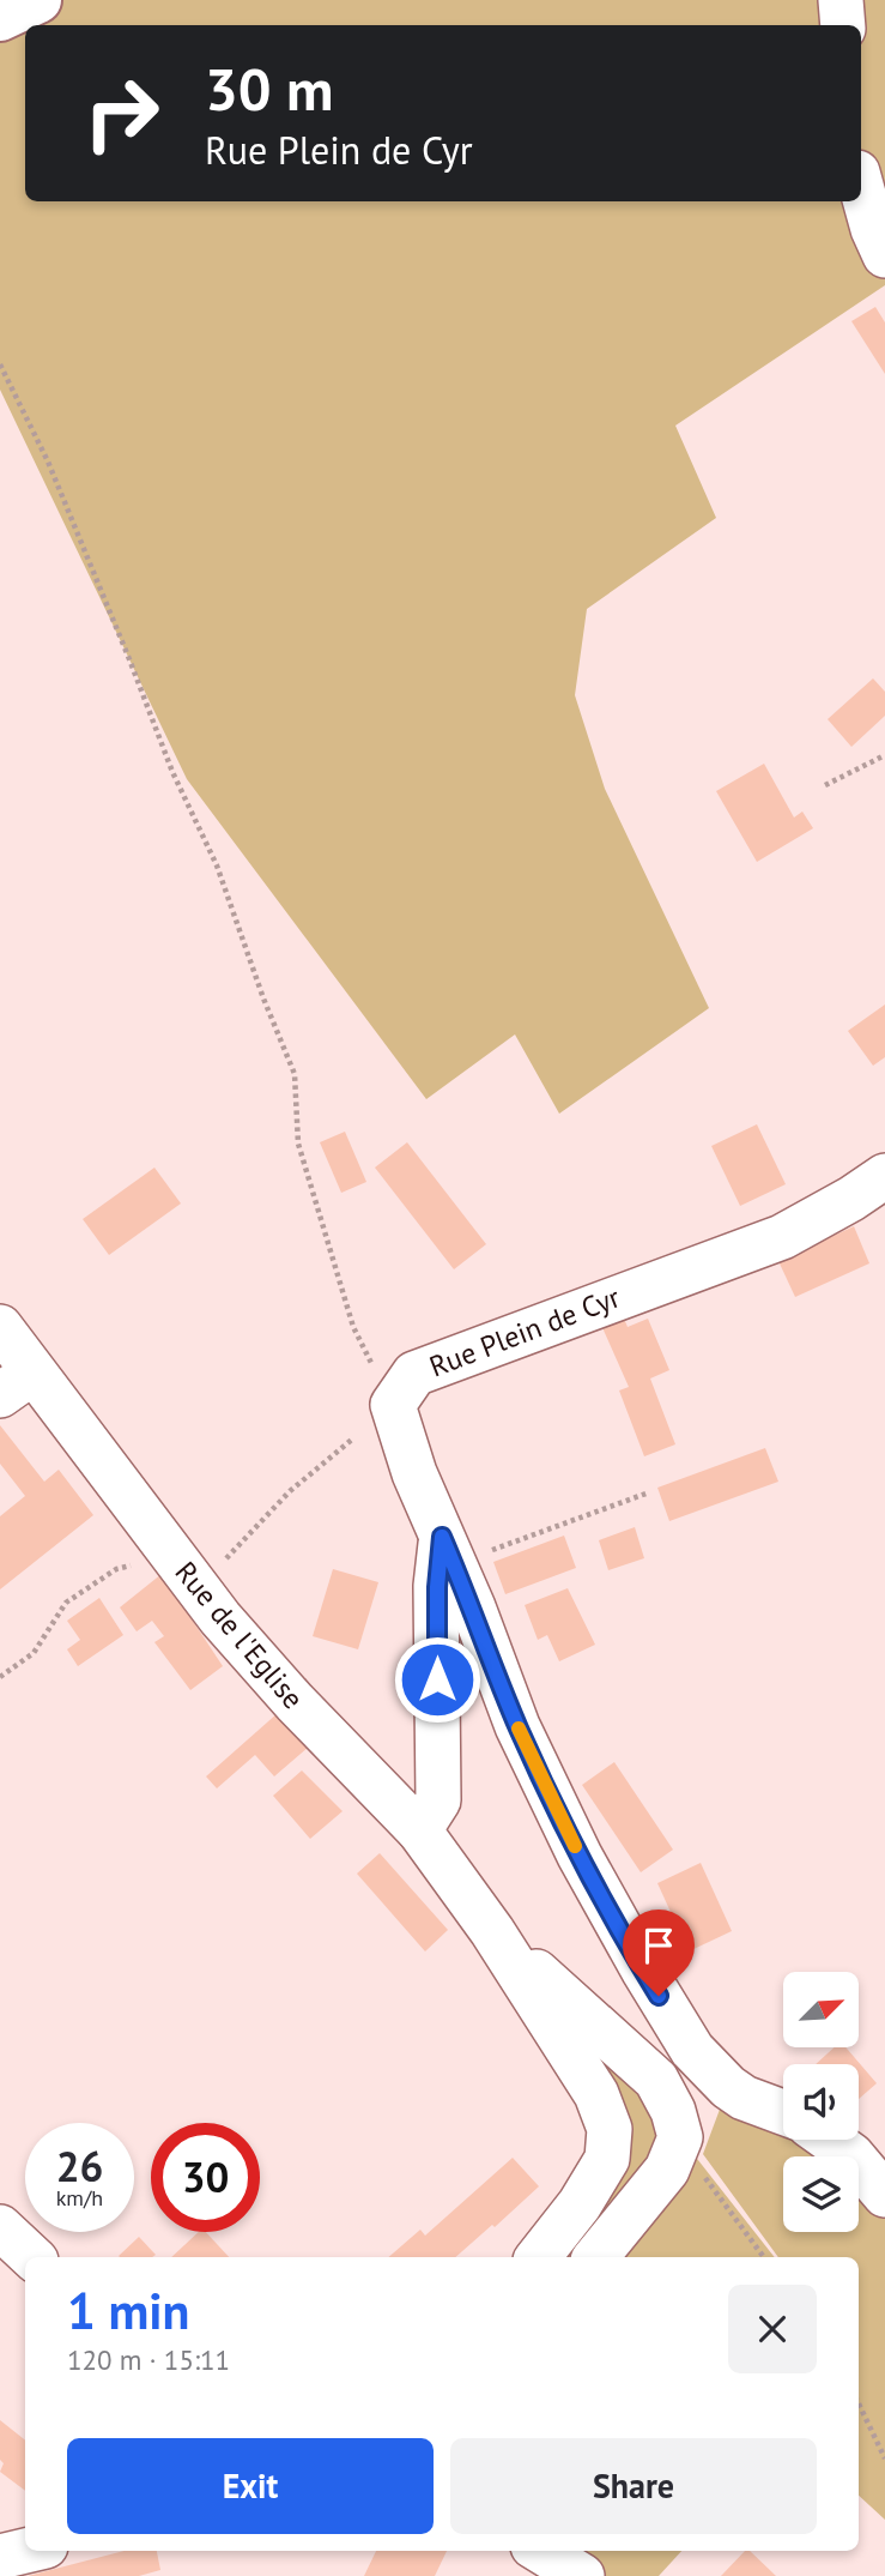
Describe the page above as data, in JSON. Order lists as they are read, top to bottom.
{
  "streets": {
    "street": ["Rue Plein de Cyr", "Rue de l'Eglise"]
  },
  "north": "top right",
  "page": {
    "turn": ["30 m", "Rue Plein de Cyr"],
    "speed": "26 km/h",
    "limit": "30",
    "heading": ["1 min", "120 m · 15:11"],
    "buttons": ["Exit", "Share"]
  }
}
